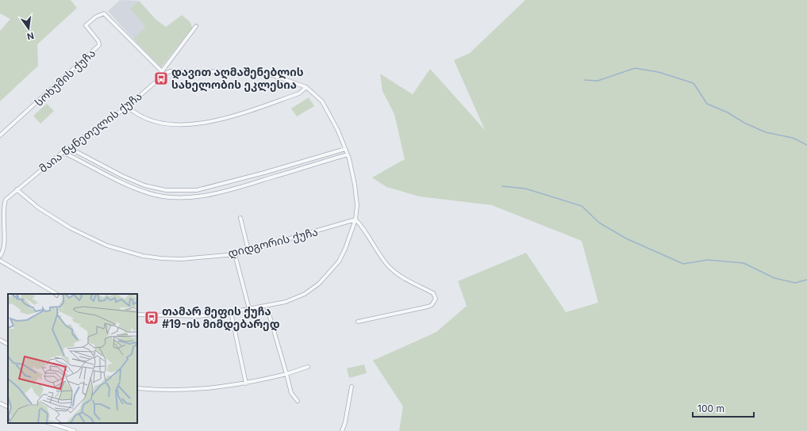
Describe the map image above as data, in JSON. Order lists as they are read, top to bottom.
{
  "streets": {
    "street": ["სოხუმის ქუჩა", "მაია წყნეთელის ქუჩა", "დიდგორის ქუჩა"]
  },
  "crossings": [
    ["მაია წყნეთელის ქუჩა", "დიდგორის ქუჩა"]
  ],
  "places": {
    "bus stop": ["დავით აღმაშენებლის სახელობის ეკლესია", "თამარ მეფის ქუჩა #19-ის მიმდებარედ"]
  },
  "scale_bar": "100 m",
  "north": "bottom"
}
